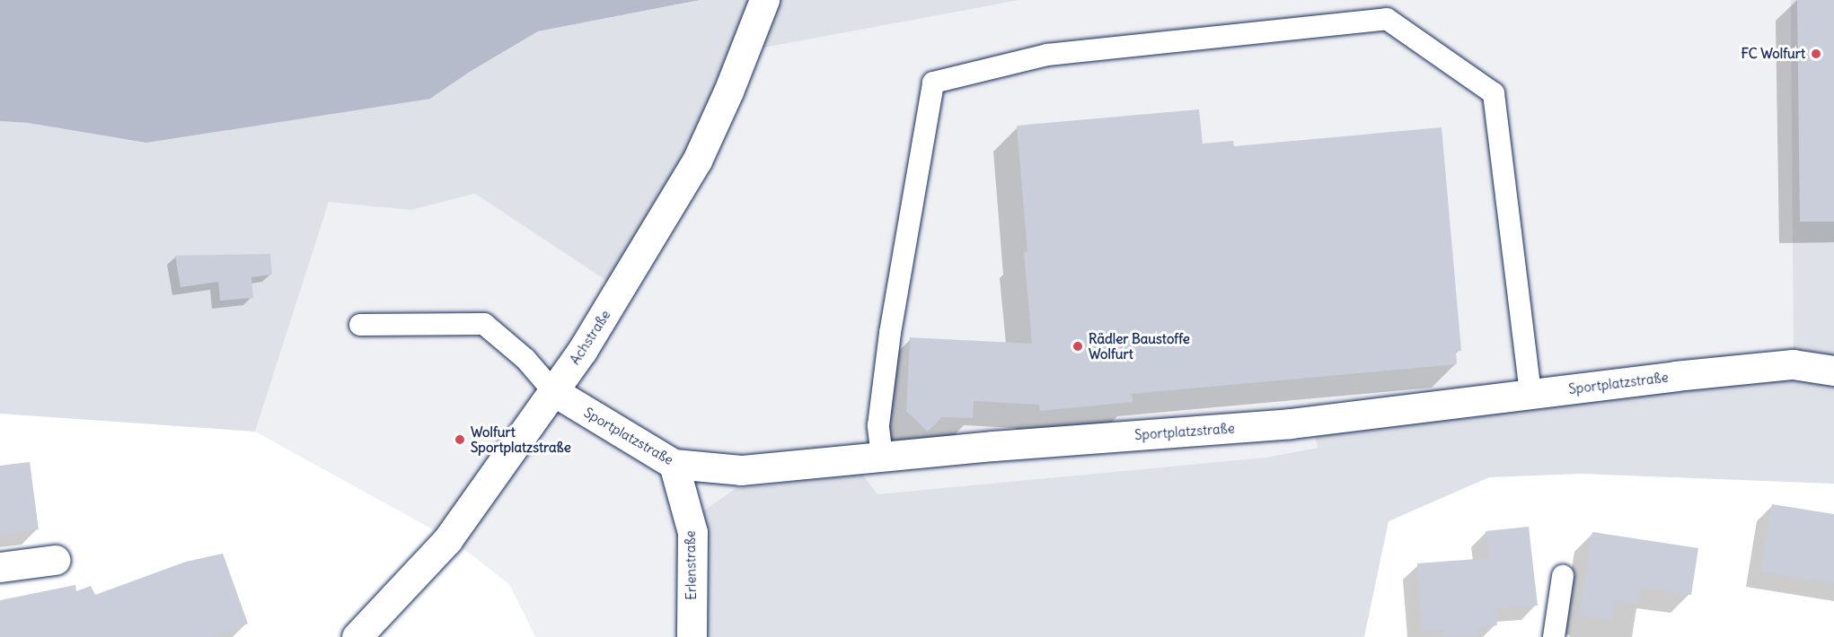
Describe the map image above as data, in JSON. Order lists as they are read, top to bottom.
{
  "streets": {
    "street": ["Achstraße", "Sportplatzstraße", "Erlenstraße"]
  },
  "crossings": [
    ["Achstraße", "Sportplatzstraße"],
    ["Sportplatzstraße", "Erlenstraße"]
  ],
  "places": ["FC Wolfurt", "Rädler Baustoffe Wolfurt", "Wolfurt Sportplatzstraße"]
}
